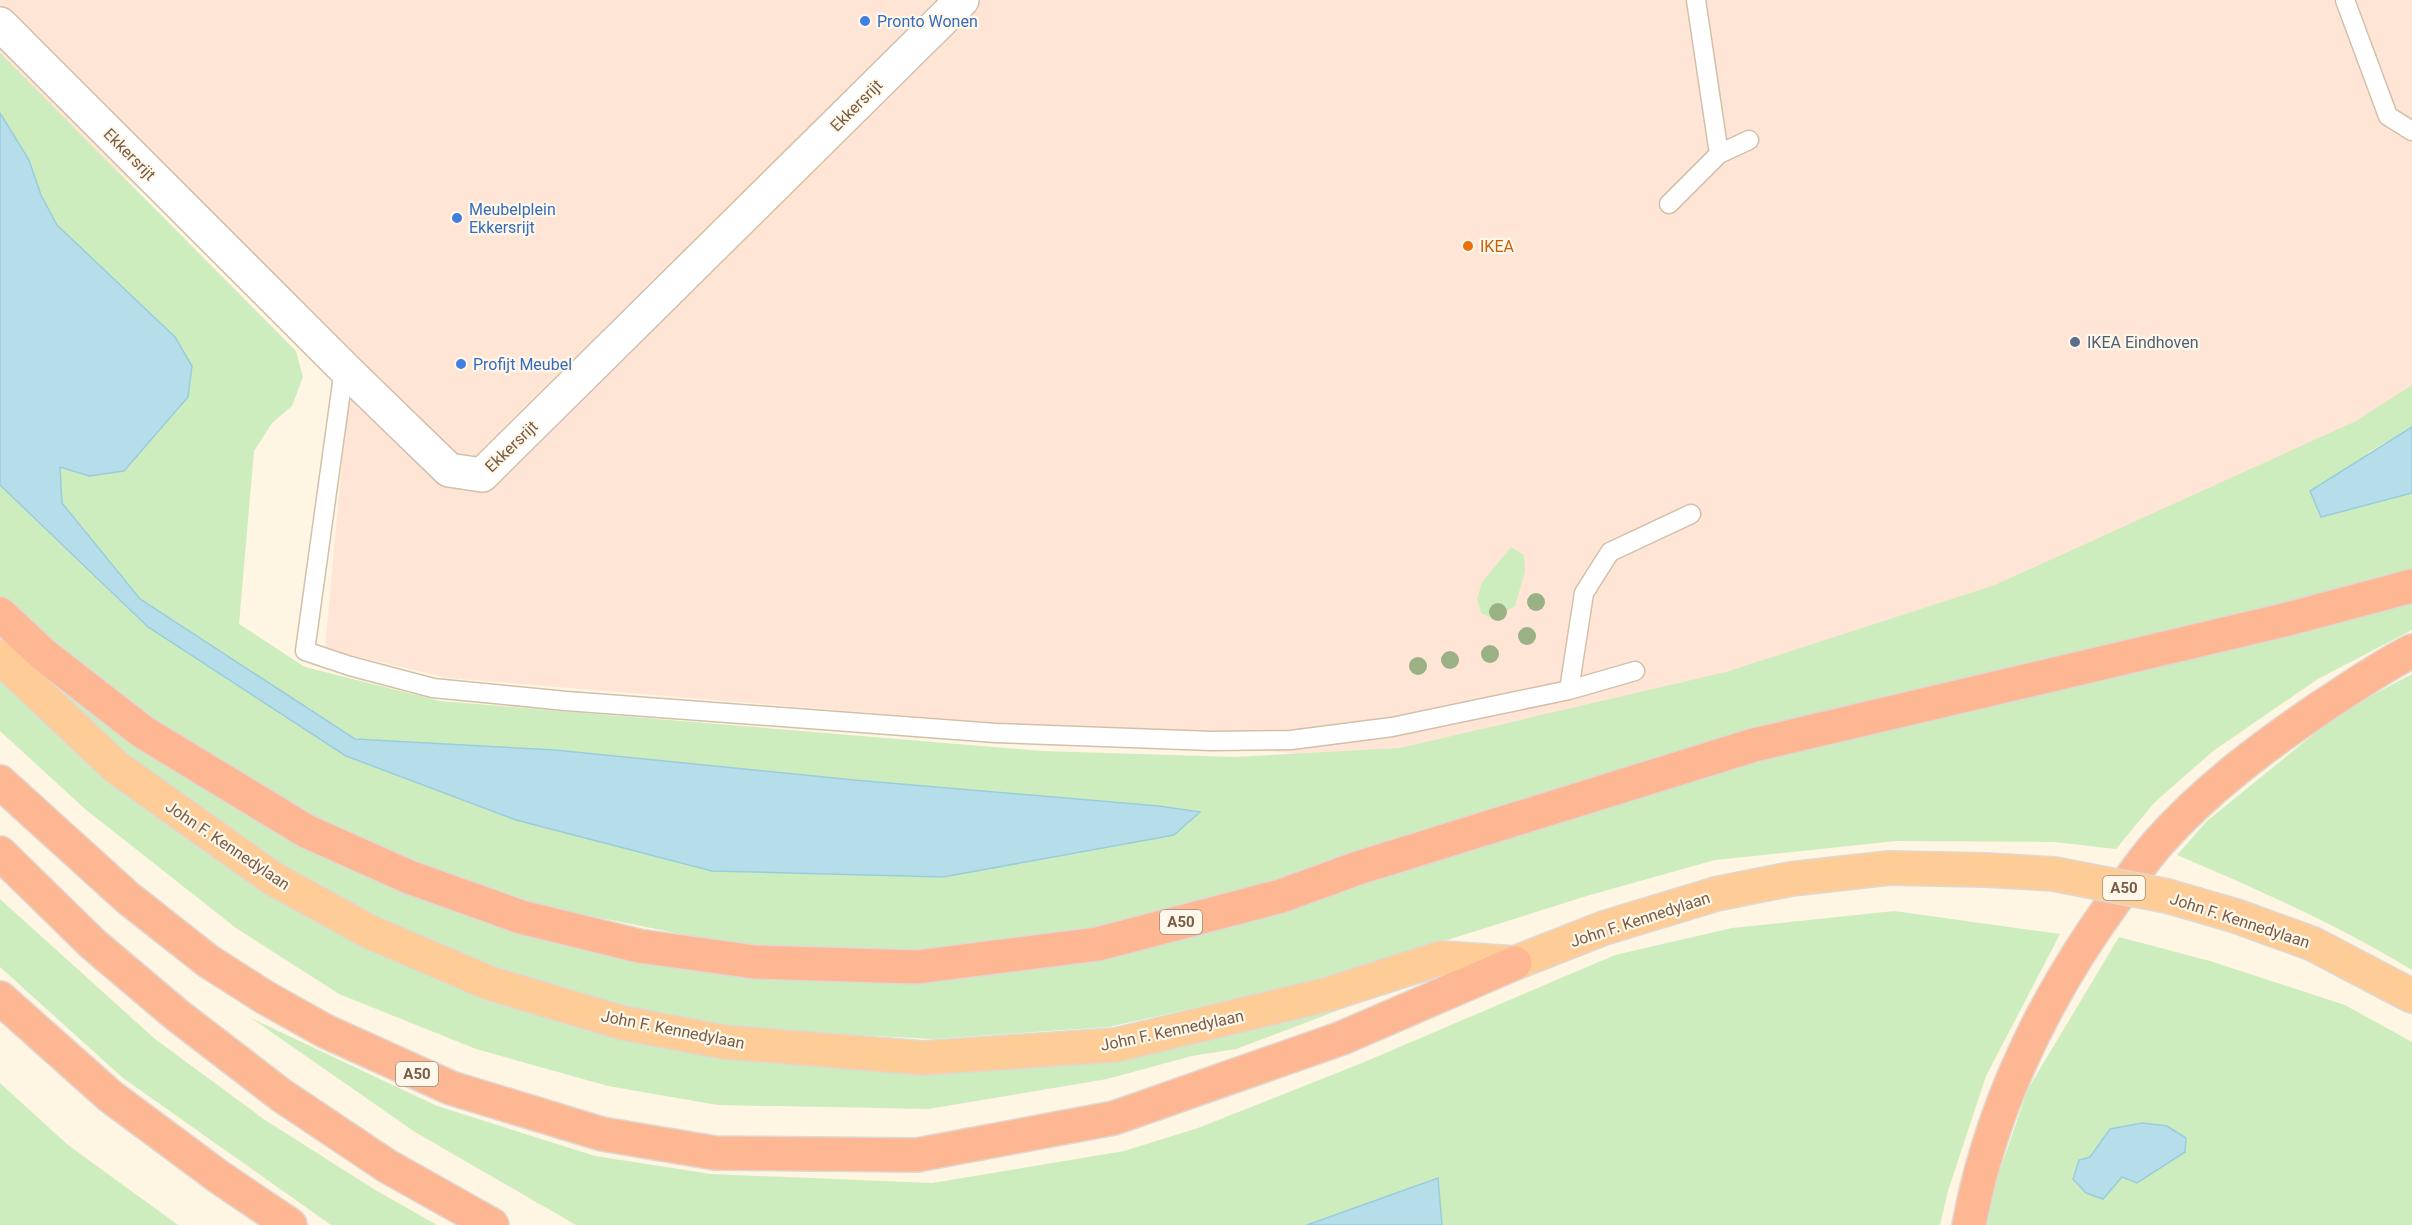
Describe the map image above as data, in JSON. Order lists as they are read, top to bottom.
{
  "streets": {
    "highway": ["John F. Kennedylaan", "A50"],
    "street": ["Ekkersrijt"]
  },
  "crossings": [
    ["John F. Kennedylaan", "A50"]
  ],
  "places": [
    "Pronto Wonen",
    "Meubelplein Ekkersrijt",
    "IKEA",
    "IKEA Eindhoven",
    "Profijt Meubel"
  ]
}
